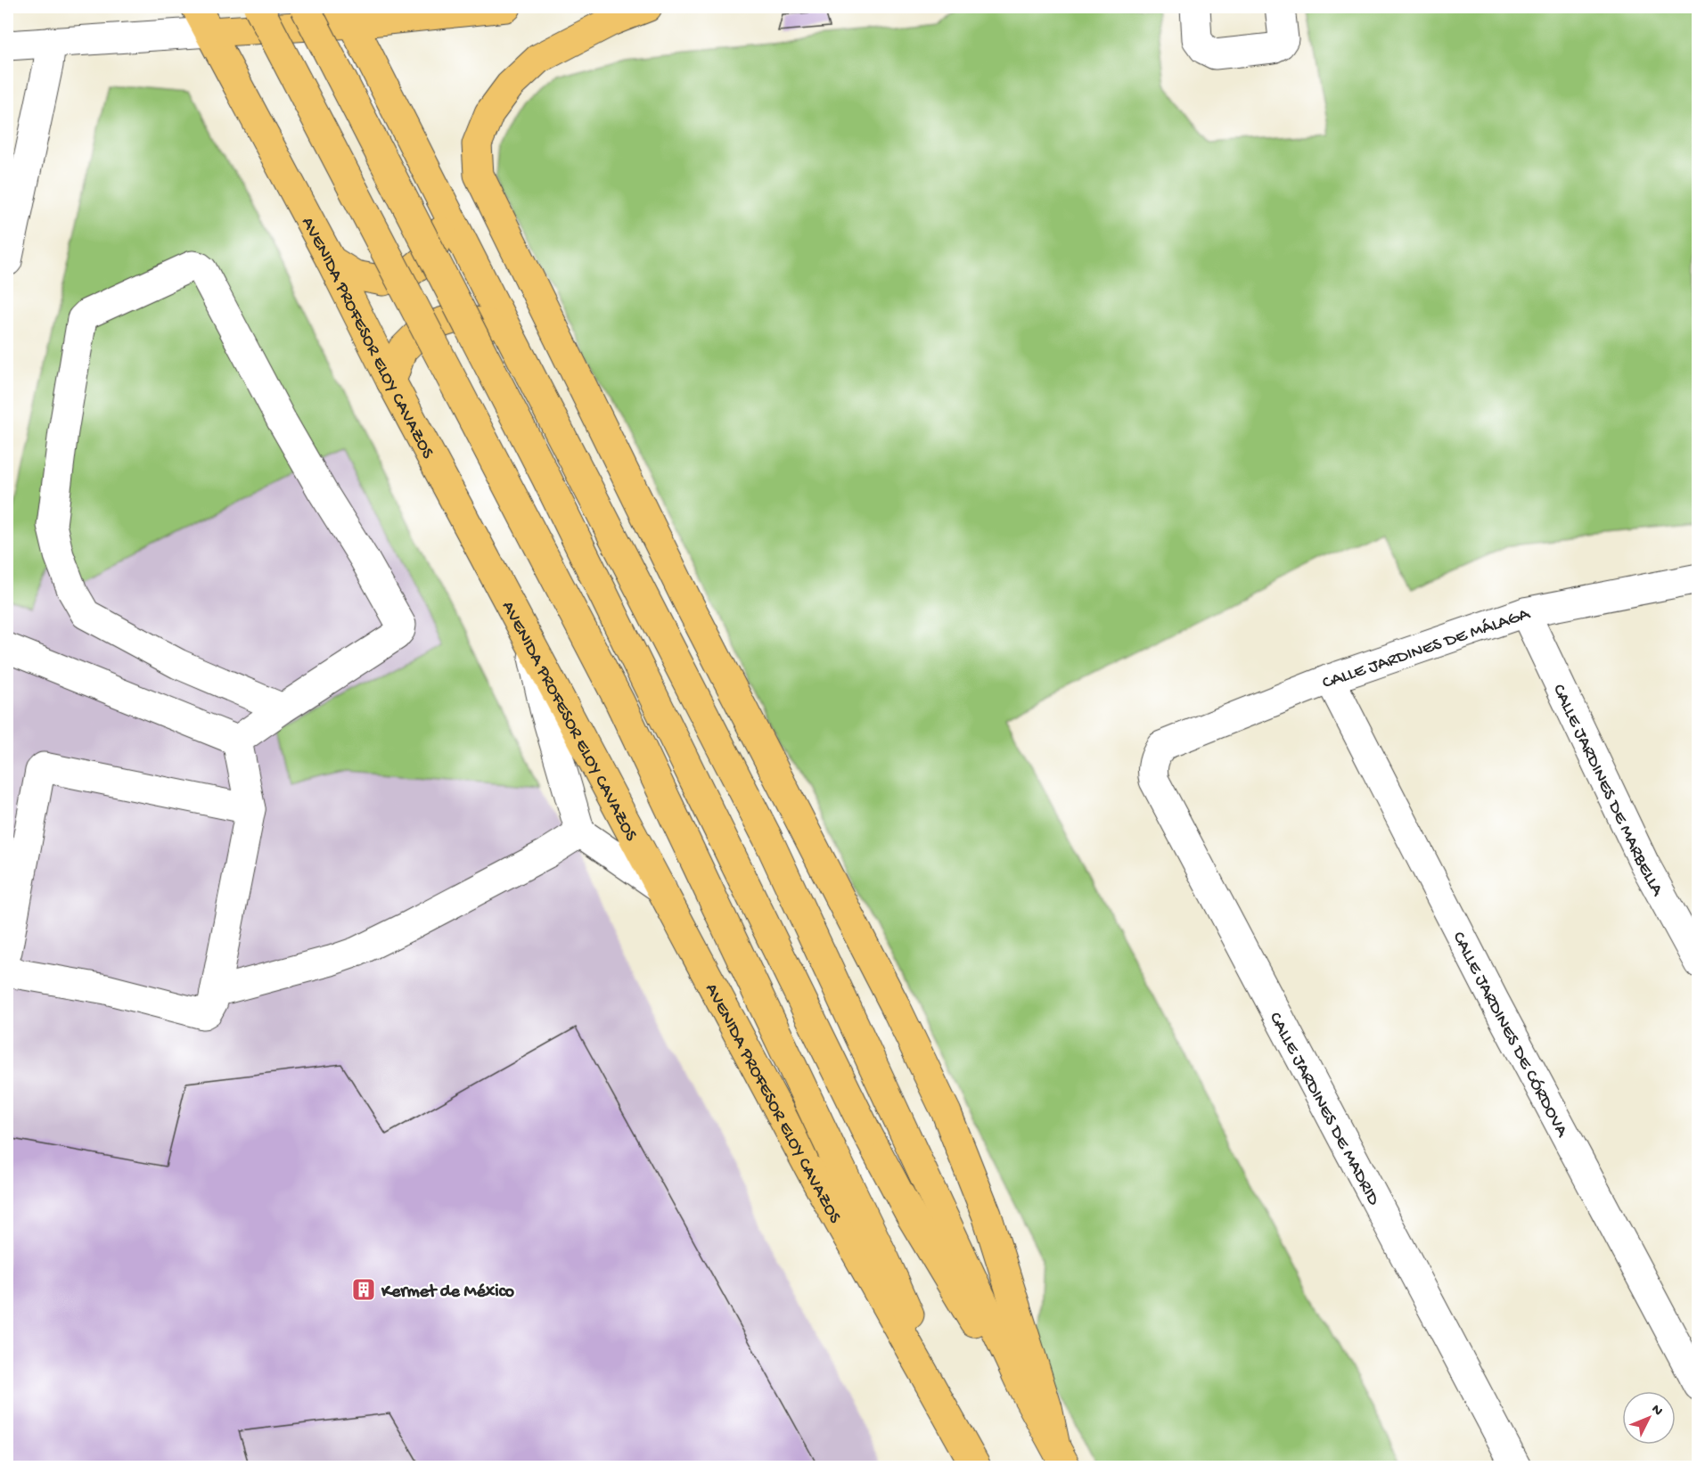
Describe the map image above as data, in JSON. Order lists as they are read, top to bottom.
{
  "streets": {
    "main road": ["AVENIDA PROFESOR ELOY CAVAZOS"],
    "street": [
      "CALLE JARDINES DE MÁLAGA",
      "CALLE JARDINES DE MARBELLA",
      "CALLE JARDINES DE CÓRDOVA",
      "CALLE JARDINES DE MADRID"
    ]
  },
  "crossings": [
    ["CALLE JARDINES DE MÁLAGA", "CALLE JARDINES DE MARBELLA"],
    ["CALLE JARDINES DE MÁLAGA", "CALLE JARDINES DE CÓRDOVA"],
    ["CALLE JARDINES DE MÁLAGA", "CALLE JARDINES DE MADRID"]
  ],
  "places": {
    "building": ["Kermet de México"]
  },
  "north": "top right"
}
